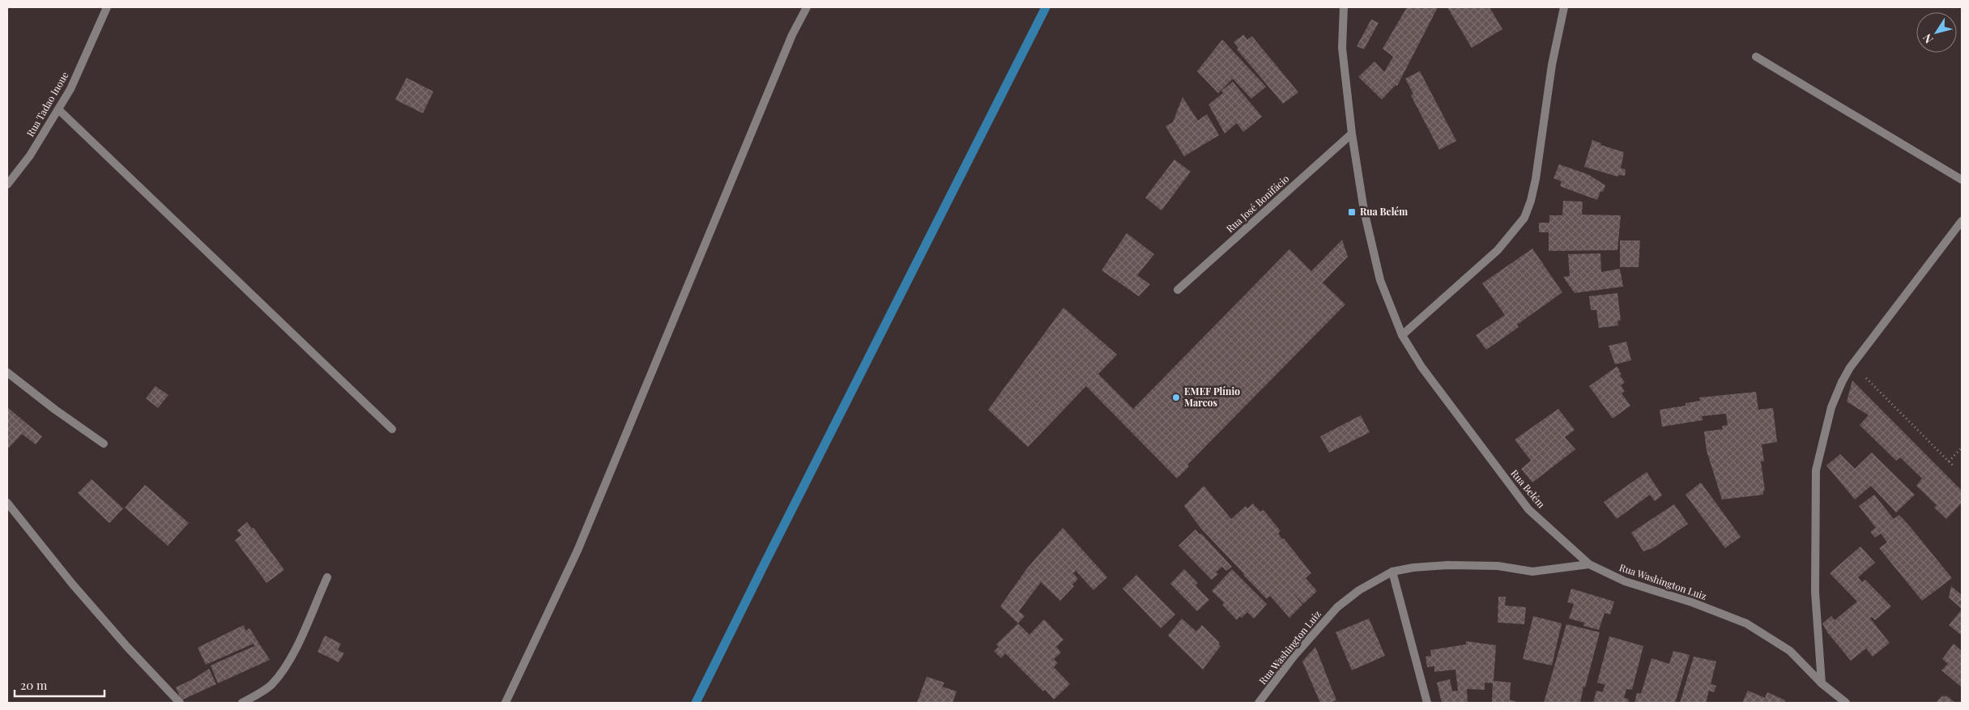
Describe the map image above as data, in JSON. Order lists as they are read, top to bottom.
{
  "streets": {
    "street": [
      "Rua Tadao Inoue",
      "Rua José Bonifácio",
      "Rua Belém",
      "Rua Washington Luiz"
    ]
  },
  "crossings": [
    ["Rua José Bonifácio", "Rua Belém"],
    ["Rua Belém", "Rua Washington Luiz"]
  ],
  "places": {
    "transit": ["Rua Belém"],
    "other": ["EMEF Plínio Marcos"]
  },
  "scale_bar": "20 m",
  "north": "bottom left"
}
